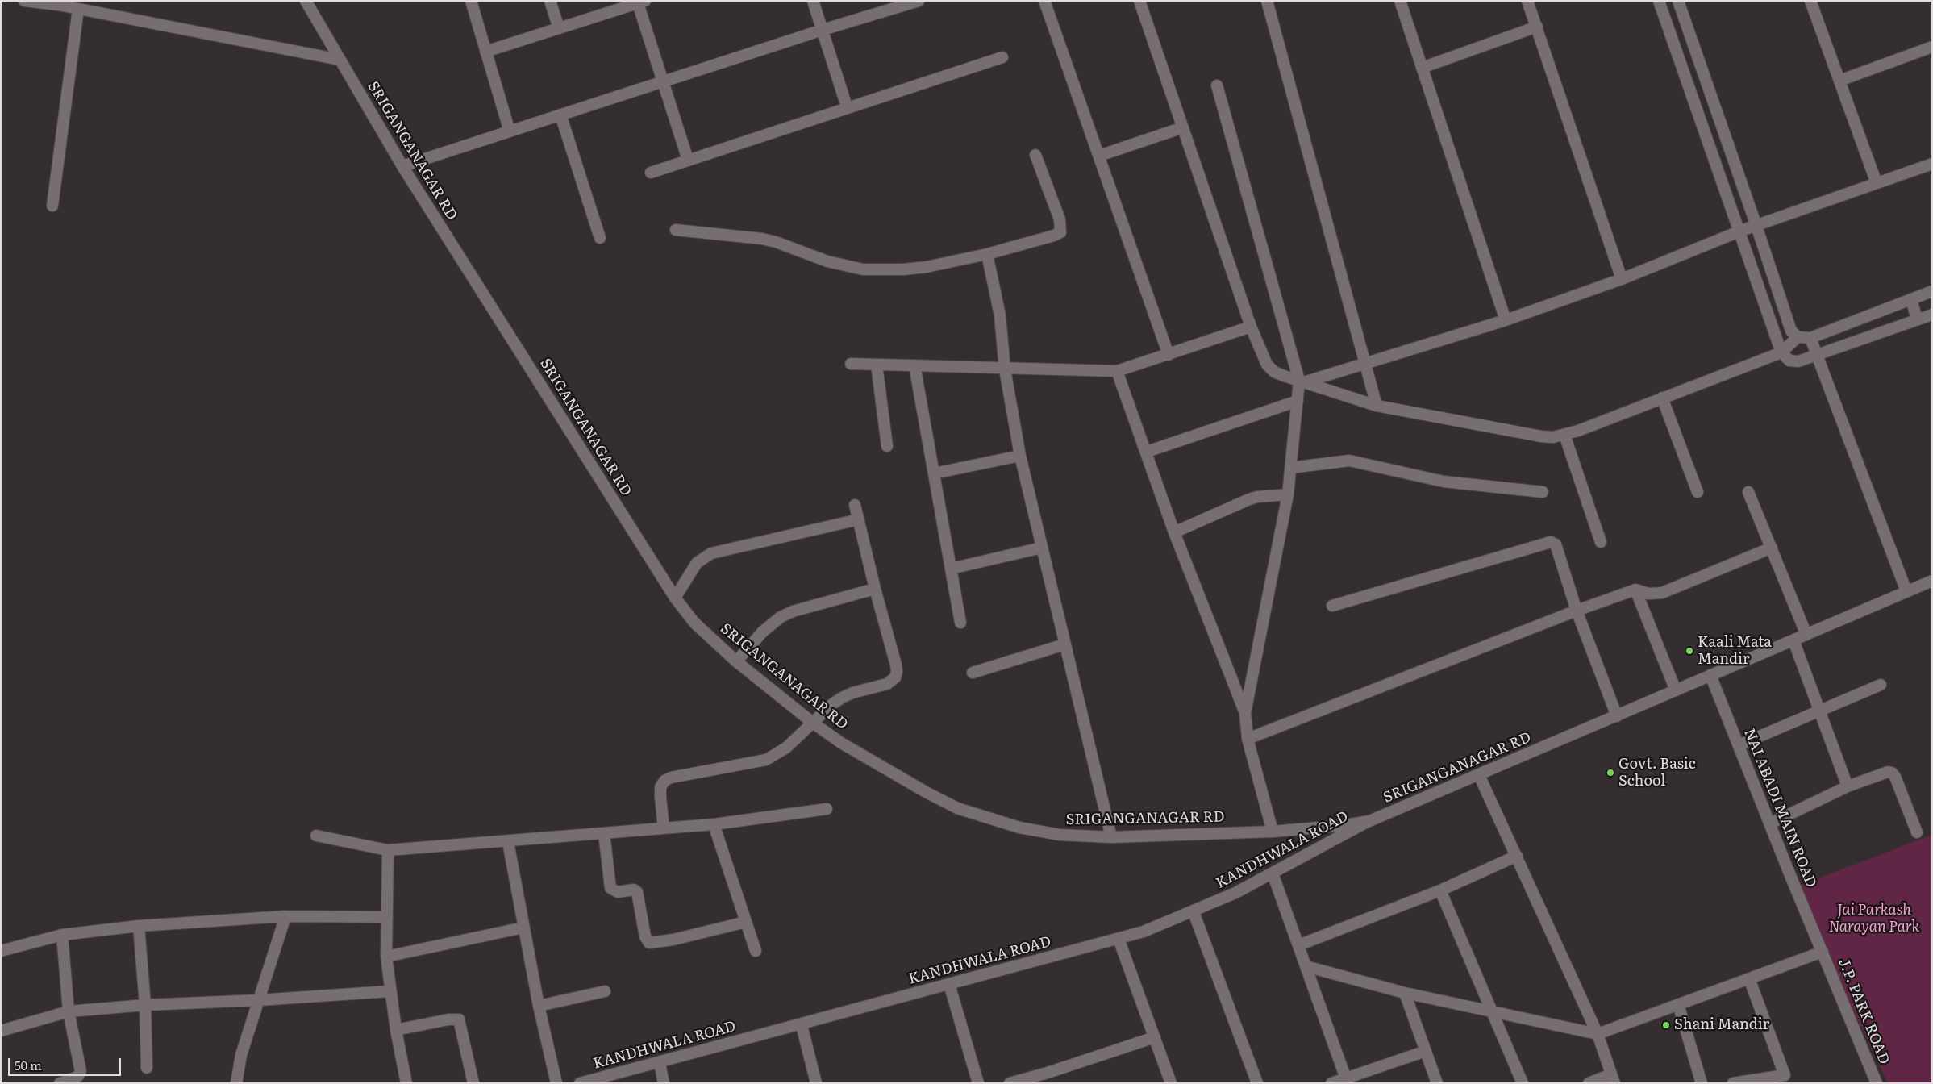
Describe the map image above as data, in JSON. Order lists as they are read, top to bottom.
{
  "streets": {
    "street": [
      "SRIGANGANAGAR RD",
      "NAI ABADI MAIN ROAD",
      "KANDHWALA ROAD",
      "J.P. PARK ROAD"
    ]
  },
  "crossings": [
    ["SRIGANGANAGAR RD", "NAI ABADI MAIN ROAD"],
    ["SRIGANGANAGAR RD", "KANDHWALA ROAD"],
    ["NAI ABADI MAIN ROAD", "J.P. PARK ROAD"]
  ],
  "parks": ["Jai Parkash Narayan Park"],
  "places": ["Kaali Mata Mandir", "Govt. Basic School", "Shani Mandir"],
  "scale_bar": "50 m"
}
